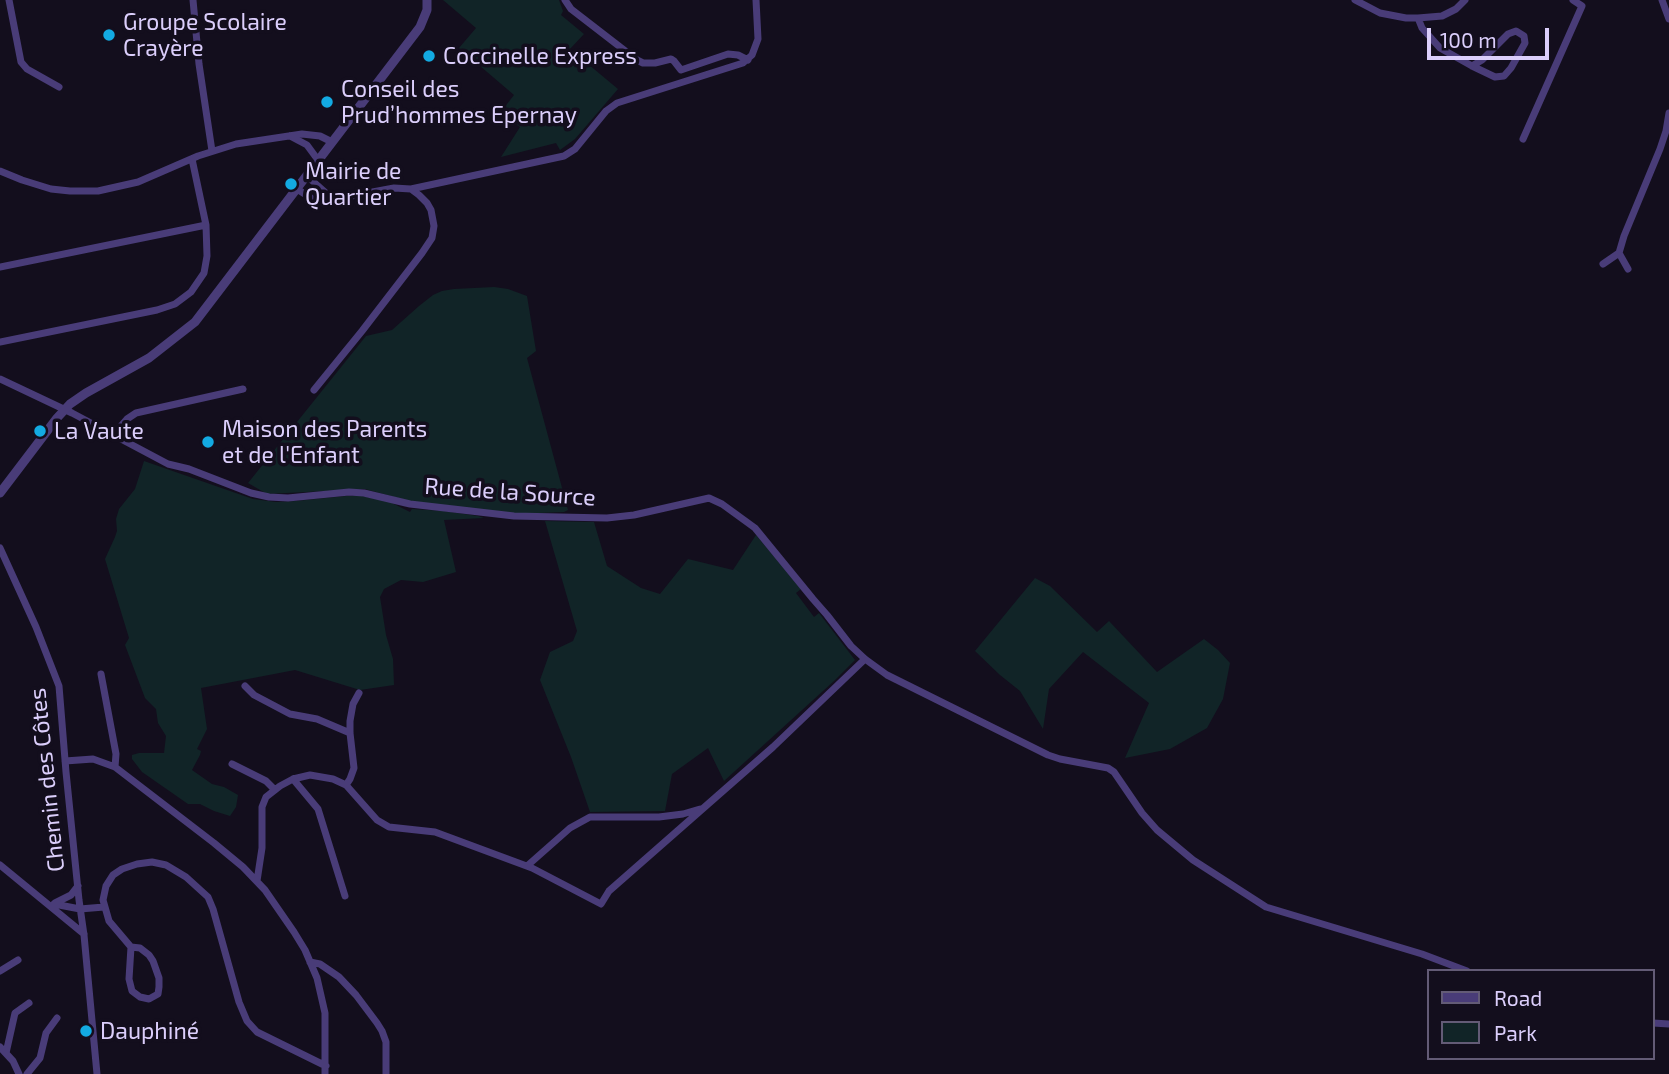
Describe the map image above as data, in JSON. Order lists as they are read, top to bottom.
{
  "streets": {
    "street": ["Rue de la Source", "Chemin des Côtes"]
  },
  "places": [
    "Groupe Scolaire Crayère",
    "Coccinelle Express",
    "Conseil des Prud’hommes Epernay",
    "Mairie de Quartier",
    "La Vaute",
    "Maison des Parents et de l'Enfant",
    "Dauphiné"
  ],
  "legend": ["Road", "Park"],
  "scale_bar": "100 m"
}
